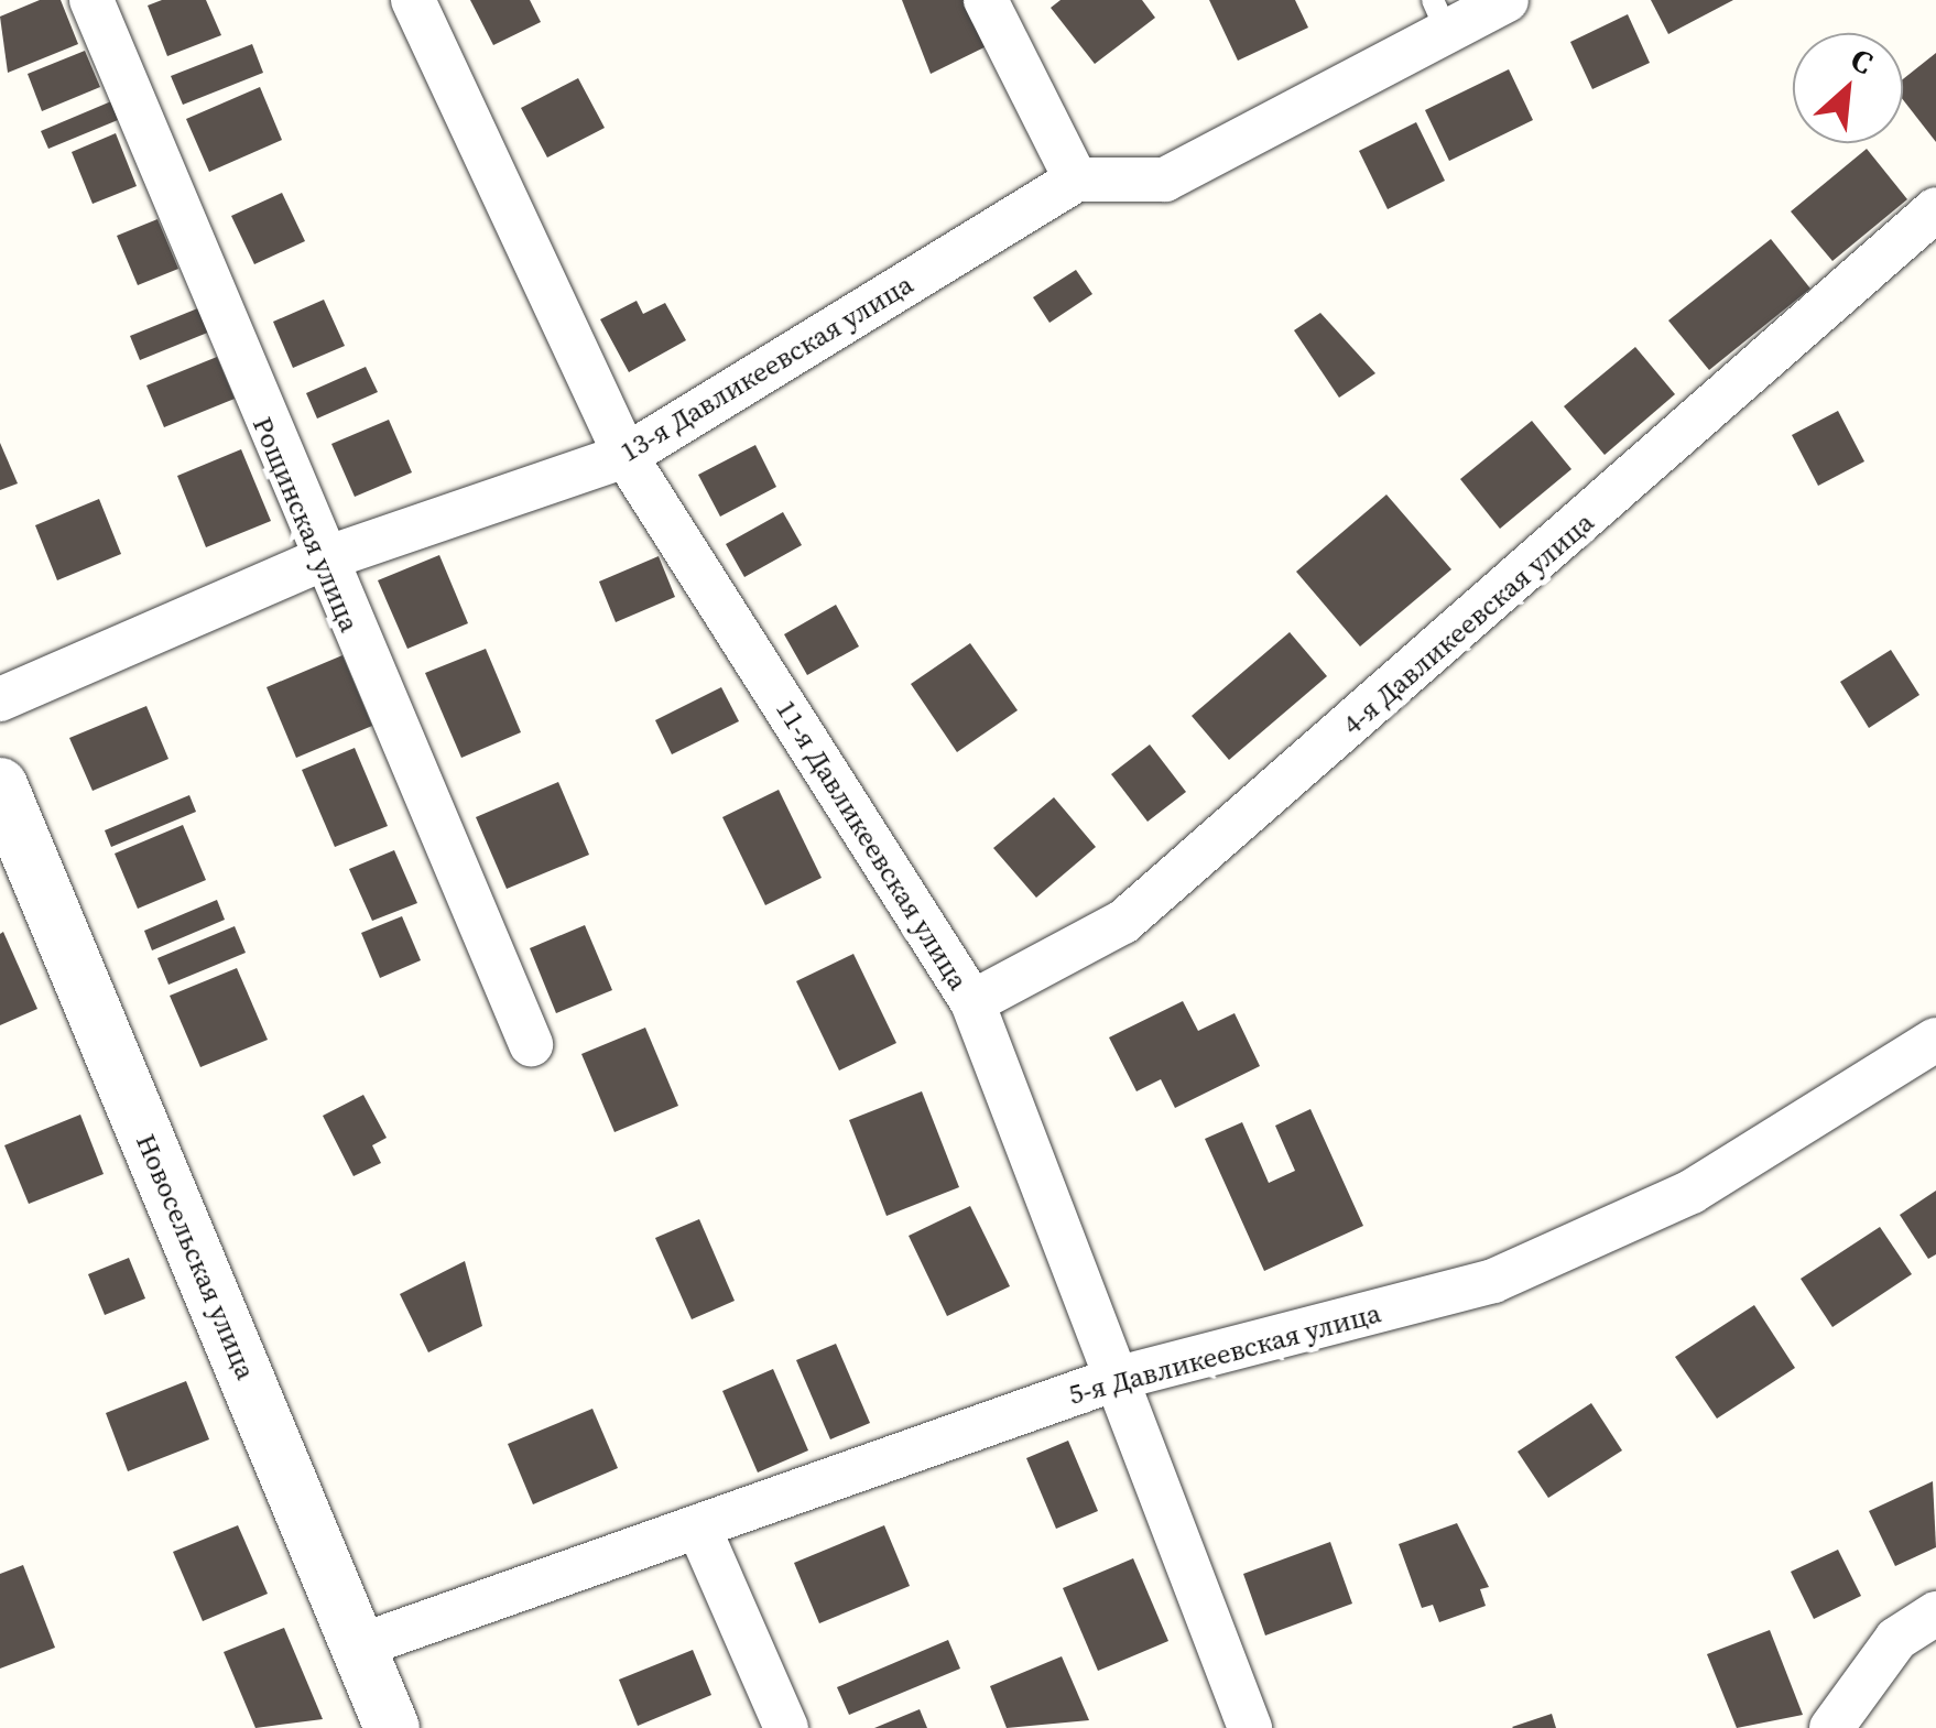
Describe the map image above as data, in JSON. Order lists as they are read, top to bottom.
{
  "streets": {
    "street": [
      "13-я Давликеевская улица",
      "Рощинская улица",
      "4-я Давликеевская улица",
      "11-я Давликеевская улица",
      "Новосельская улица",
      "5-я Давликеевская улица"
    ]
  },
  "crossings": [
    ["13-я Давликеевская улица", "Рощинская улица"],
    ["13-я Давликеевская улица", "11-я Давликеевская улица"],
    ["4-я Давликеевская улица", "11-я Давликеевская улица"],
    ["11-я Давликеевская улица", "5-я Давликеевская улица"],
    ["Новосельская улица", "5-я Давликеевская улица"]
  ],
  "north": "top right"
}
